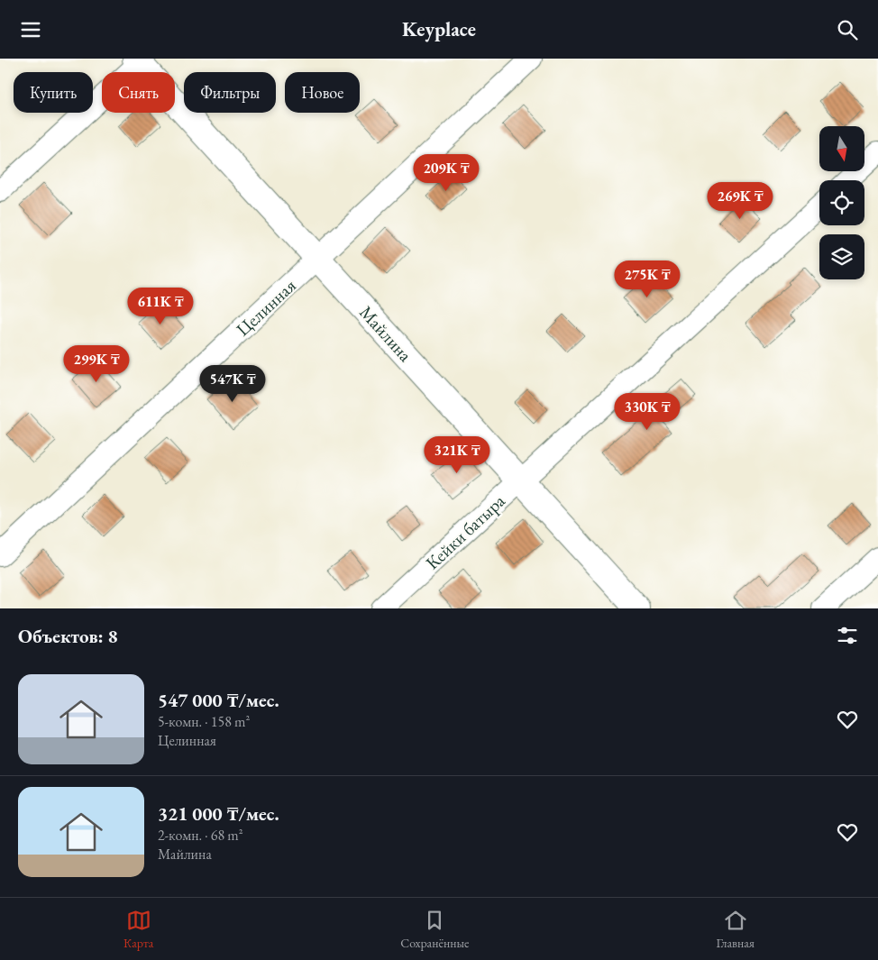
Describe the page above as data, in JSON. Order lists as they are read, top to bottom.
{
  "streets": {
    "street": ["Целинная", "Майлина", "Кейки батыра"]
  },
  "crossings": [
    ["Целинная", "Майлина"],
    ["Майлина", "Кейки батыра"]
  ],
  "north": "bottom",
  "page": {
    "header": "Keyplace",
    "chip": [
      "Купить",
      "Снять",
      "Фильтры",
      "Новое"
    ],
    "price": [
      "209K ₸",
      "269K ₸",
      "275K ₸",
      "611K ₸",
      "299K ₸",
      "547K ₸",
      "330K ₸",
      "321K ₸"
    ],
    "heading": "Объектов: 8",
    "list": [
      {
        "name": "547 000 ₸/мес.",
        "note": "5-комн. · 158 m² · Целинная"
      },
      {
        "name": "321 000 ₸/мес.",
        "note": "2-комн. · 68 m² · Майлина"
      }
    ],
    "tabs": ["Карта", "Сохранённые", "Главная"]
  }
}
